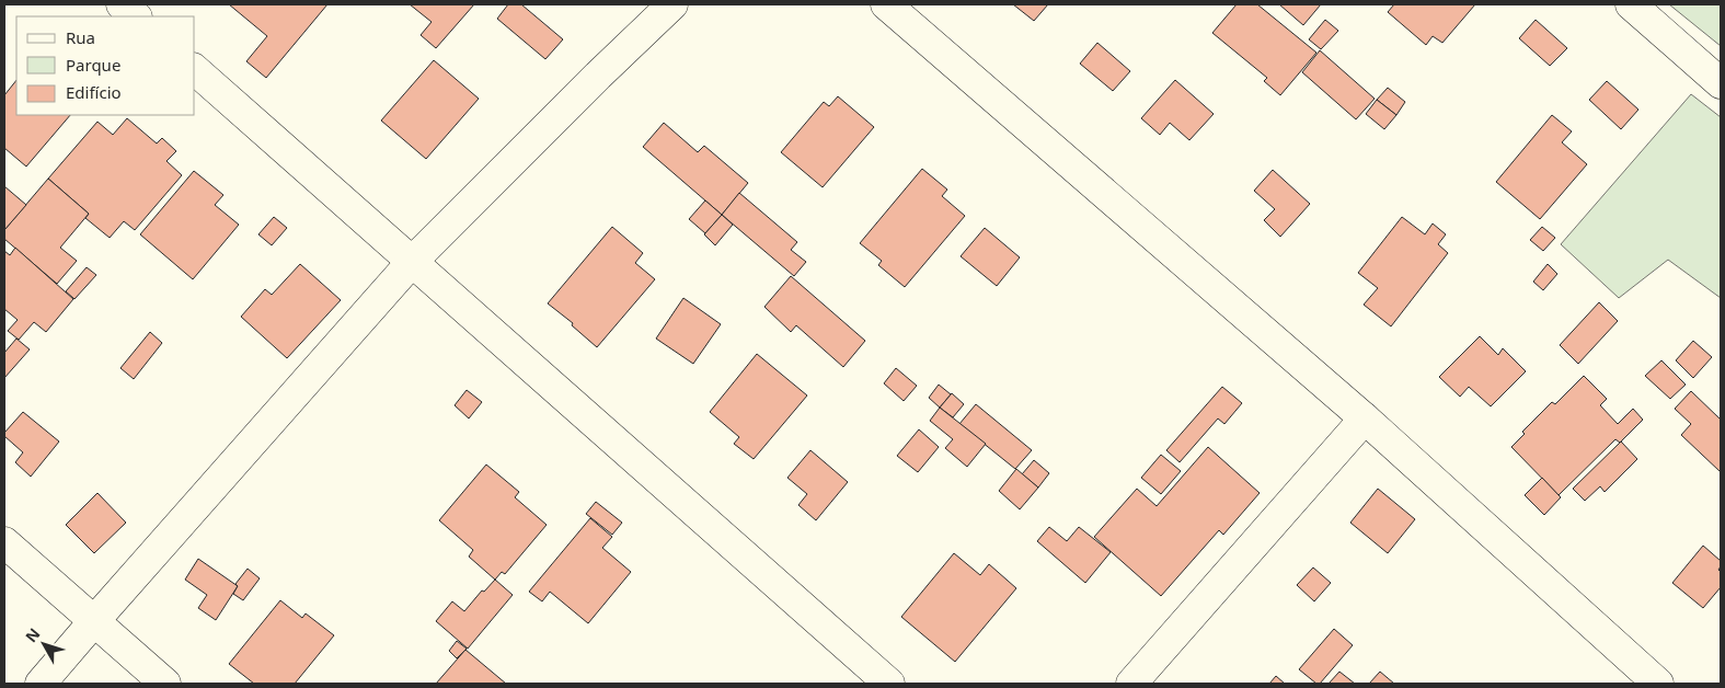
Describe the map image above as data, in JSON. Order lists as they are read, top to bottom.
{
  "legend": ["Rua", "Parque", "Edifício"],
  "north": "top left"
}
